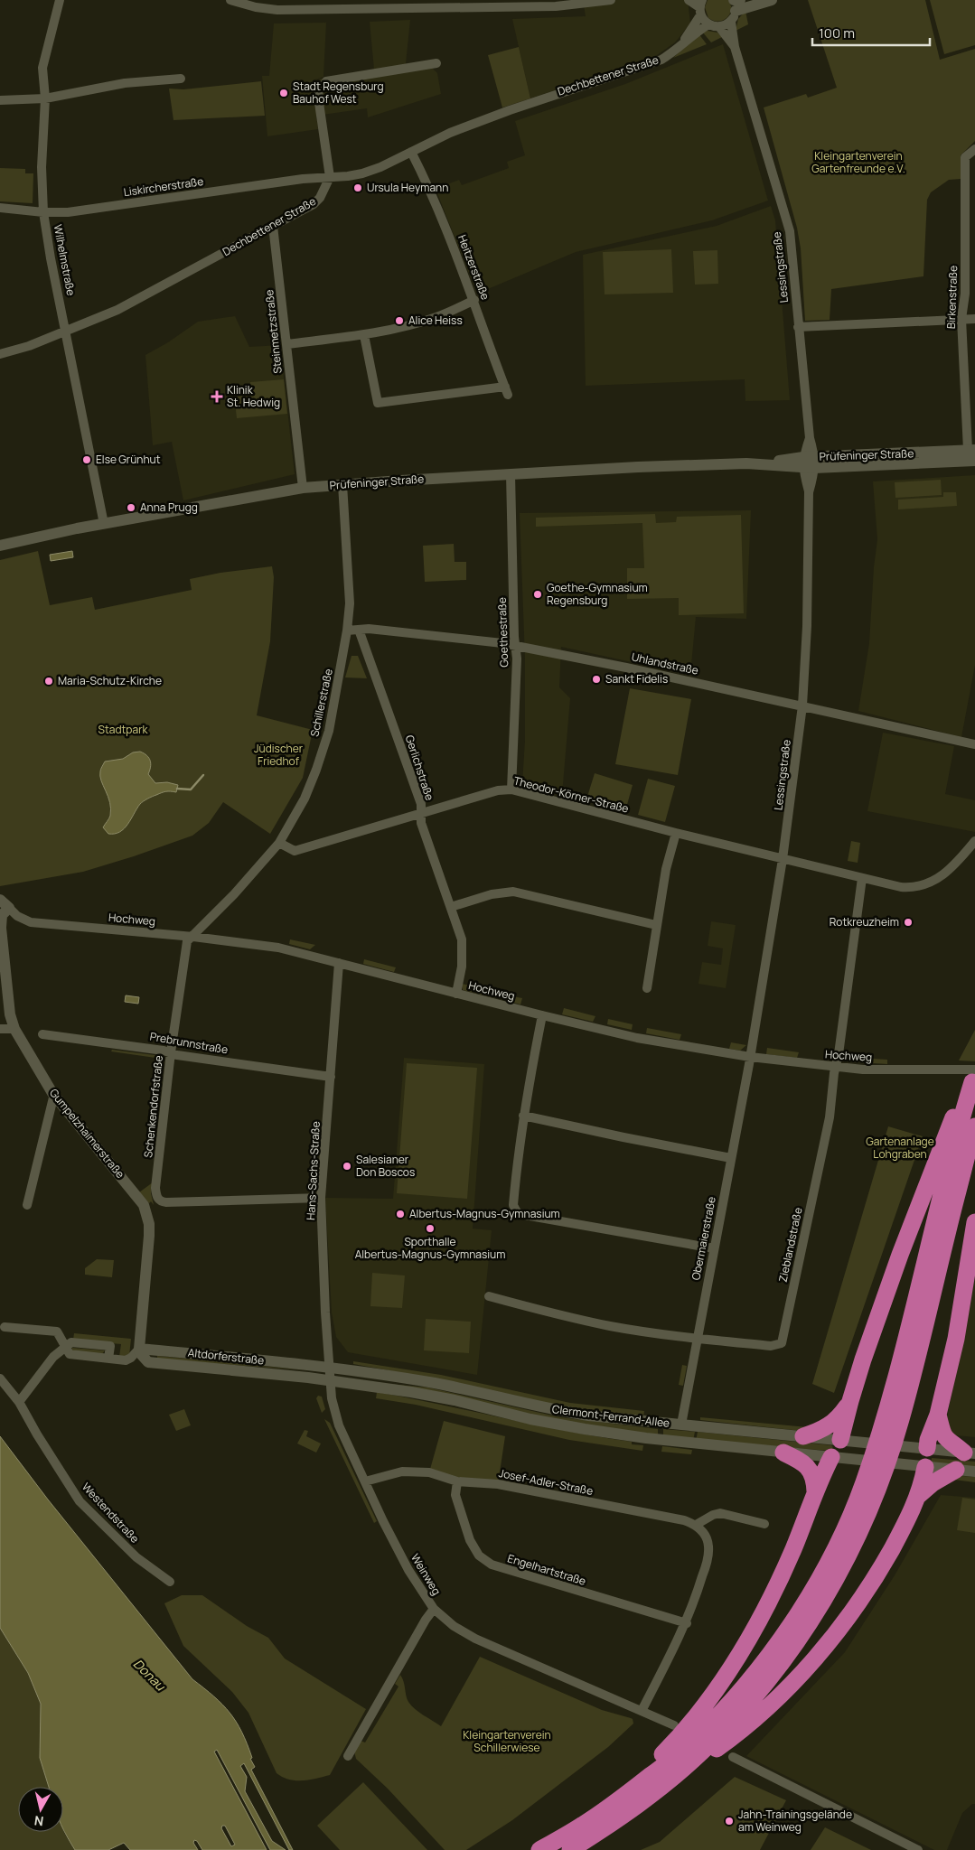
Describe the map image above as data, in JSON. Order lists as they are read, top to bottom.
{
  "streets": {
    "street": [
      "Dechbettener Straße",
      "Liskircherstraße",
      "Wilhelmstraße",
      "Heitzerstraße",
      "Lessingstraße",
      "Birkenstraße",
      "Steinmetzstraße",
      "Prüfeninger Straße",
      "Goethestraße",
      "Uhlandstraße",
      "Schillerstraße",
      "Gerlichstraße",
      "Theodor-Körner-Straße",
      "Hochweg",
      "Prebrunnstraße",
      "Schenkendorfstraße",
      "Gumpelzhaimerstraße",
      "Hans-Sachs-Straße",
      "Obermaierstraße",
      "Zieblandstraße",
      "Altdorferstraße",
      "Clermont-Ferrand-Allee",
      "Josef-Adler-Straße",
      "Westendstraße",
      "Engelhartstraße",
      "Weinweg"
    ]
  },
  "crossings": [
    ["Dechbettener Straße", "Liskircherstraße"],
    ["Dechbettener Straße", "Wilhelmstraße"],
    ["Dechbettener Straße", "Heitzerstraße"],
    ["Dechbettener Straße", "Steinmetzstraße"],
    ["Liskircherstraße", "Wilhelmstraße"],
    ["Wilhelmstraße", "Prüfeninger Straße"],
    ["Lessingstraße", "Prüfeninger Straße"],
    ["Lessingstraße", "Uhlandstraße"],
    ["Lessingstraße", "Theodor-Körner-Straße"],
    ["Lessingstraße", "Hochweg"],
    ["Lessingstraße", "Obermaierstraße"],
    ["Birkenstraße", "Prüfeninger Straße"],
    ["Steinmetzstraße", "Prüfeninger Straße"],
    ["Prüfeninger Straße", "Goethestraße"],
    ["Prüfeninger Straße", "Schillerstraße"],
    ["Goethestraße", "Uhlandstraße"],
    ["Goethestraße", "Theodor-Körner-Straße"],
    ["Uhlandstraße", "Schillerstraße"],
    ["Uhlandstraße", "Gerlichstraße"],
    ["Schillerstraße", "Theodor-Körner-Straße"],
    ["Schillerstraße", "Hochweg"],
    ["Schillerstraße", "Schenkendorfstraße"],
    ["Gerlichstraße", "Theodor-Körner-Straße"],
    ["Gerlichstraße", "Hochweg"],
    ["Hochweg", "Schenkendorfstraße"],
    ["Hochweg", "Gumpelzhaimerstraße"],
    ["Hochweg", "Hans-Sachs-Straße"],
    ["Hochweg", "Obermaierstraße"],
    ["Hochweg", "Zieblandstraße"],
    ["Prebrunnstraße", "Schenkendorfstraße"],
    ["Prebrunnstraße", "Hans-Sachs-Straße"],
    ["Schenkendorfstraße", "Hans-Sachs-Straße"],
    ["Gumpelzhaimerstraße", "Altdorferstraße"],
    ["Hans-Sachs-Straße", "Altdorferstraße"],
    ["Hans-Sachs-Straße", "Clermont-Ferrand-Allee"],
    ["Hans-Sachs-Straße", "Weinweg"],
    ["Obermaierstraße", "Zieblandstraße"],
    ["Obermaierstraße", "Clermont-Ferrand-Allee"],
    ["Altdorferstraße", "Clermont-Ferrand-Allee"],
    ["Altdorferstraße", "Weinweg"],
    ["Clermont-Ferrand-Allee", "Weinweg"],
    ["Josef-Adler-Straße", "Engelhartstraße"],
    ["Josef-Adler-Straße", "Weinweg"]
  ],
  "water": ["Donau"],
  "parks": [
    "Kleingartenverein Gartenfreunde e.V.",
    "Stadtpark",
    "Jüdischer Friedhof",
    "Gartenanlage Lohgraben",
    "Kleingartenverein Schillerwiese"
  ],
  "places": {
    "other": [
      "Stadt Regensburg Bauhof West",
      "Ursula Heymann",
      "Alice Heiss",
      "Else Grünhut",
      "Anna Prugg",
      "Goethe-Gymnasium Regensburg",
      "Sankt Fidelis",
      "Maria-Schutz-Kirche",
      "Rotkreuzheim",
      "Salesianer Don Boscos",
      "Albertus-Magnus-Gymnasium",
      "Sporthalle Albertus-Magnus-Gymnasium",
      "Jahn-Trainingsgelände am Weinweg"
    ],
    "health": ["Klinik St. Hedwig"]
  },
  "scale_bar": "100 m",
  "north": "bottom"
}
